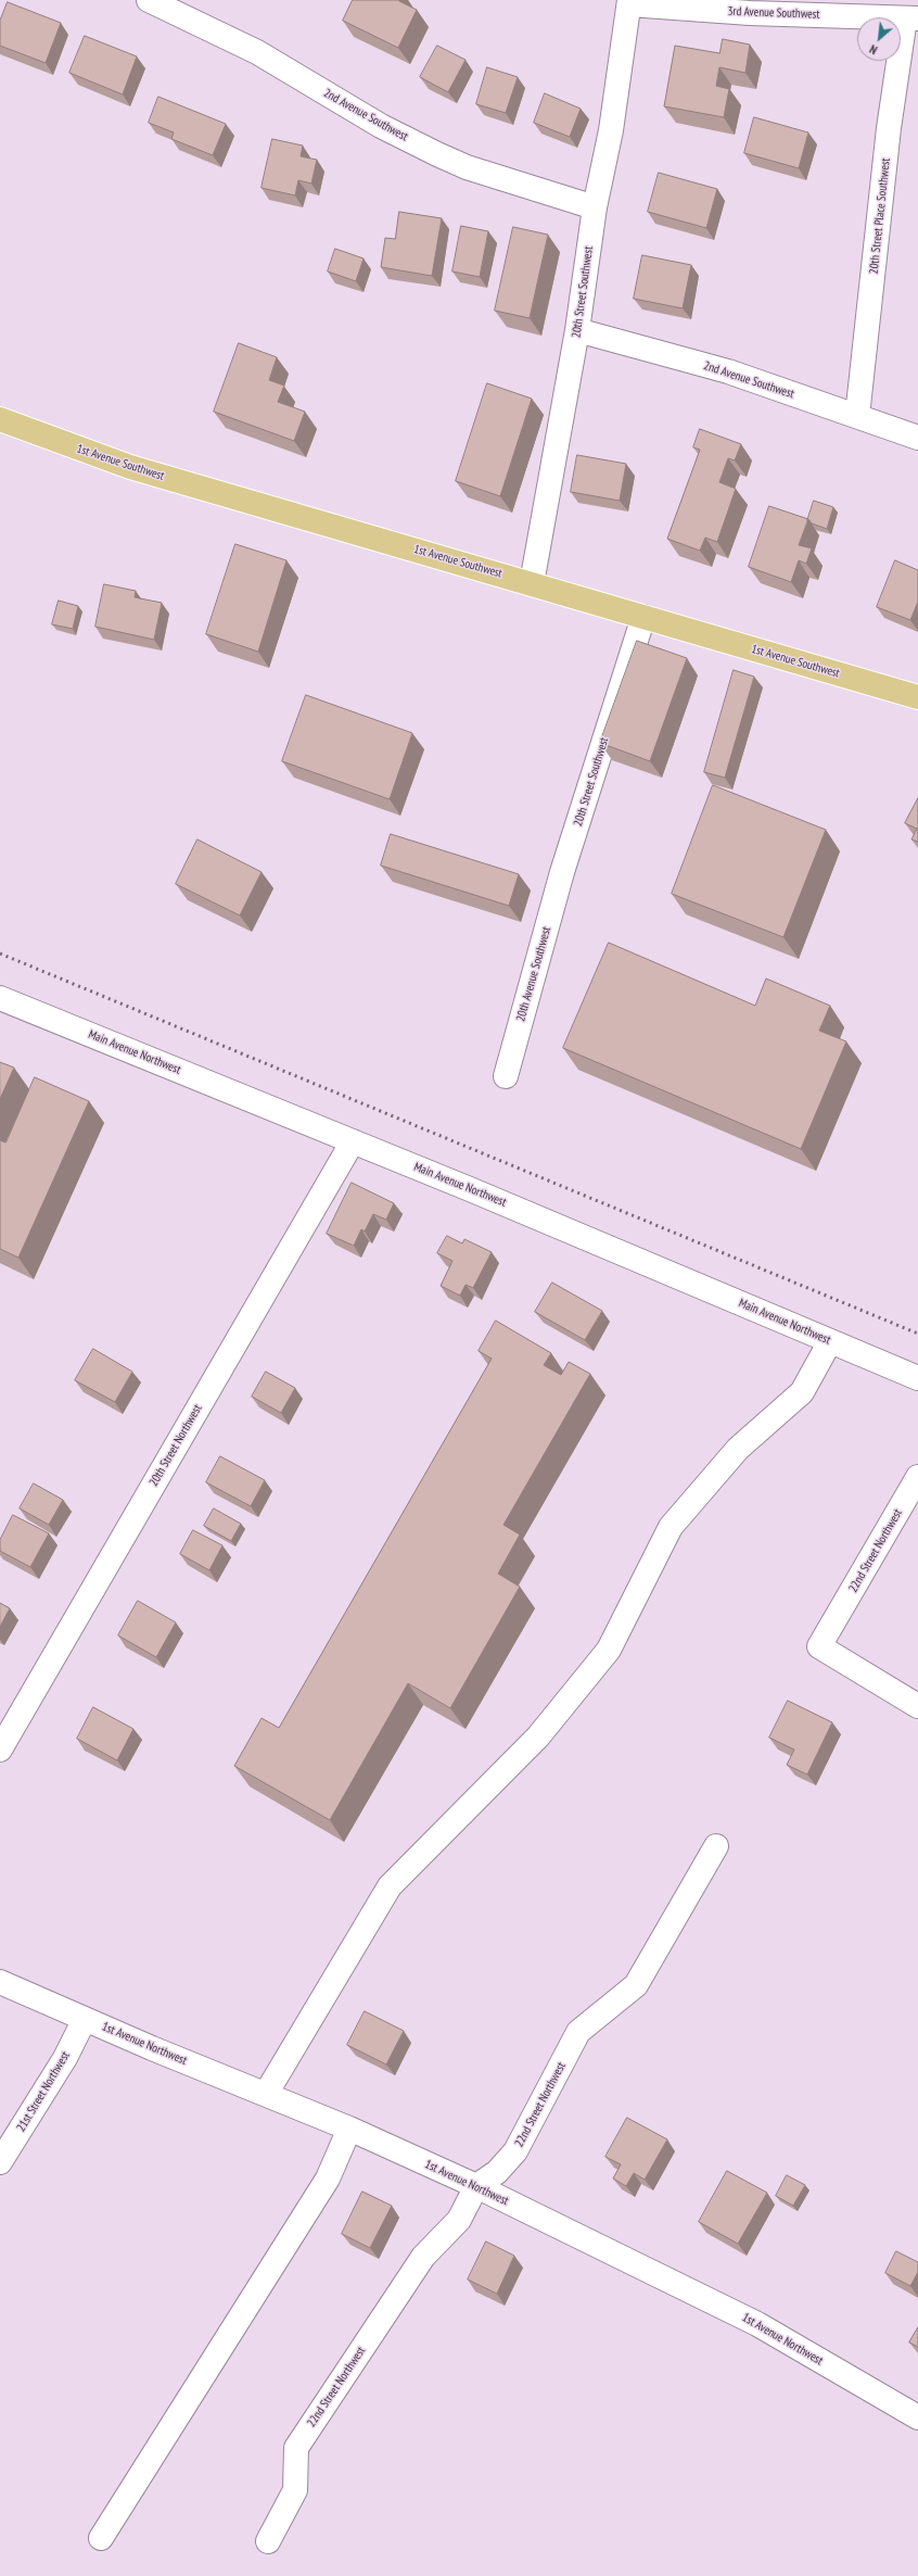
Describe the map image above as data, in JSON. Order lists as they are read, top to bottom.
{
  "streets": {
    "main road": ["1st Avenue Southwest"],
    "street": [
      "3rd Avenue Southwest",
      "2nd Avenue Southwest",
      "20th Street Place Southwest",
      "20th Street Southwest",
      "20th Avenue Southwest",
      "Main Avenue Northwest",
      "20th Street Northwest",
      "22nd Street Northwest",
      "1st Avenue Northwest",
      "21st Street Northwest"
    ]
  },
  "crossings": [
    ["3rd Avenue Southwest", "20th Street Place Southwest"],
    ["3rd Avenue Southwest", "20th Street Southwest"],
    ["2nd Avenue Southwest", "20th Street Place Southwest"],
    ["2nd Avenue Southwest", "20th Street Southwest"],
    ["20th Street Southwest", "1st Avenue Southwest"],
    ["20th Street Southwest", "20th Avenue Southwest"],
    ["Main Avenue Northwest", "20th Street Northwest"],
    ["22nd Street Northwest", "1st Avenue Northwest"],
    ["1st Avenue Northwest", "21st Street Northwest"]
  ],
  "north": "bottom left"
}
